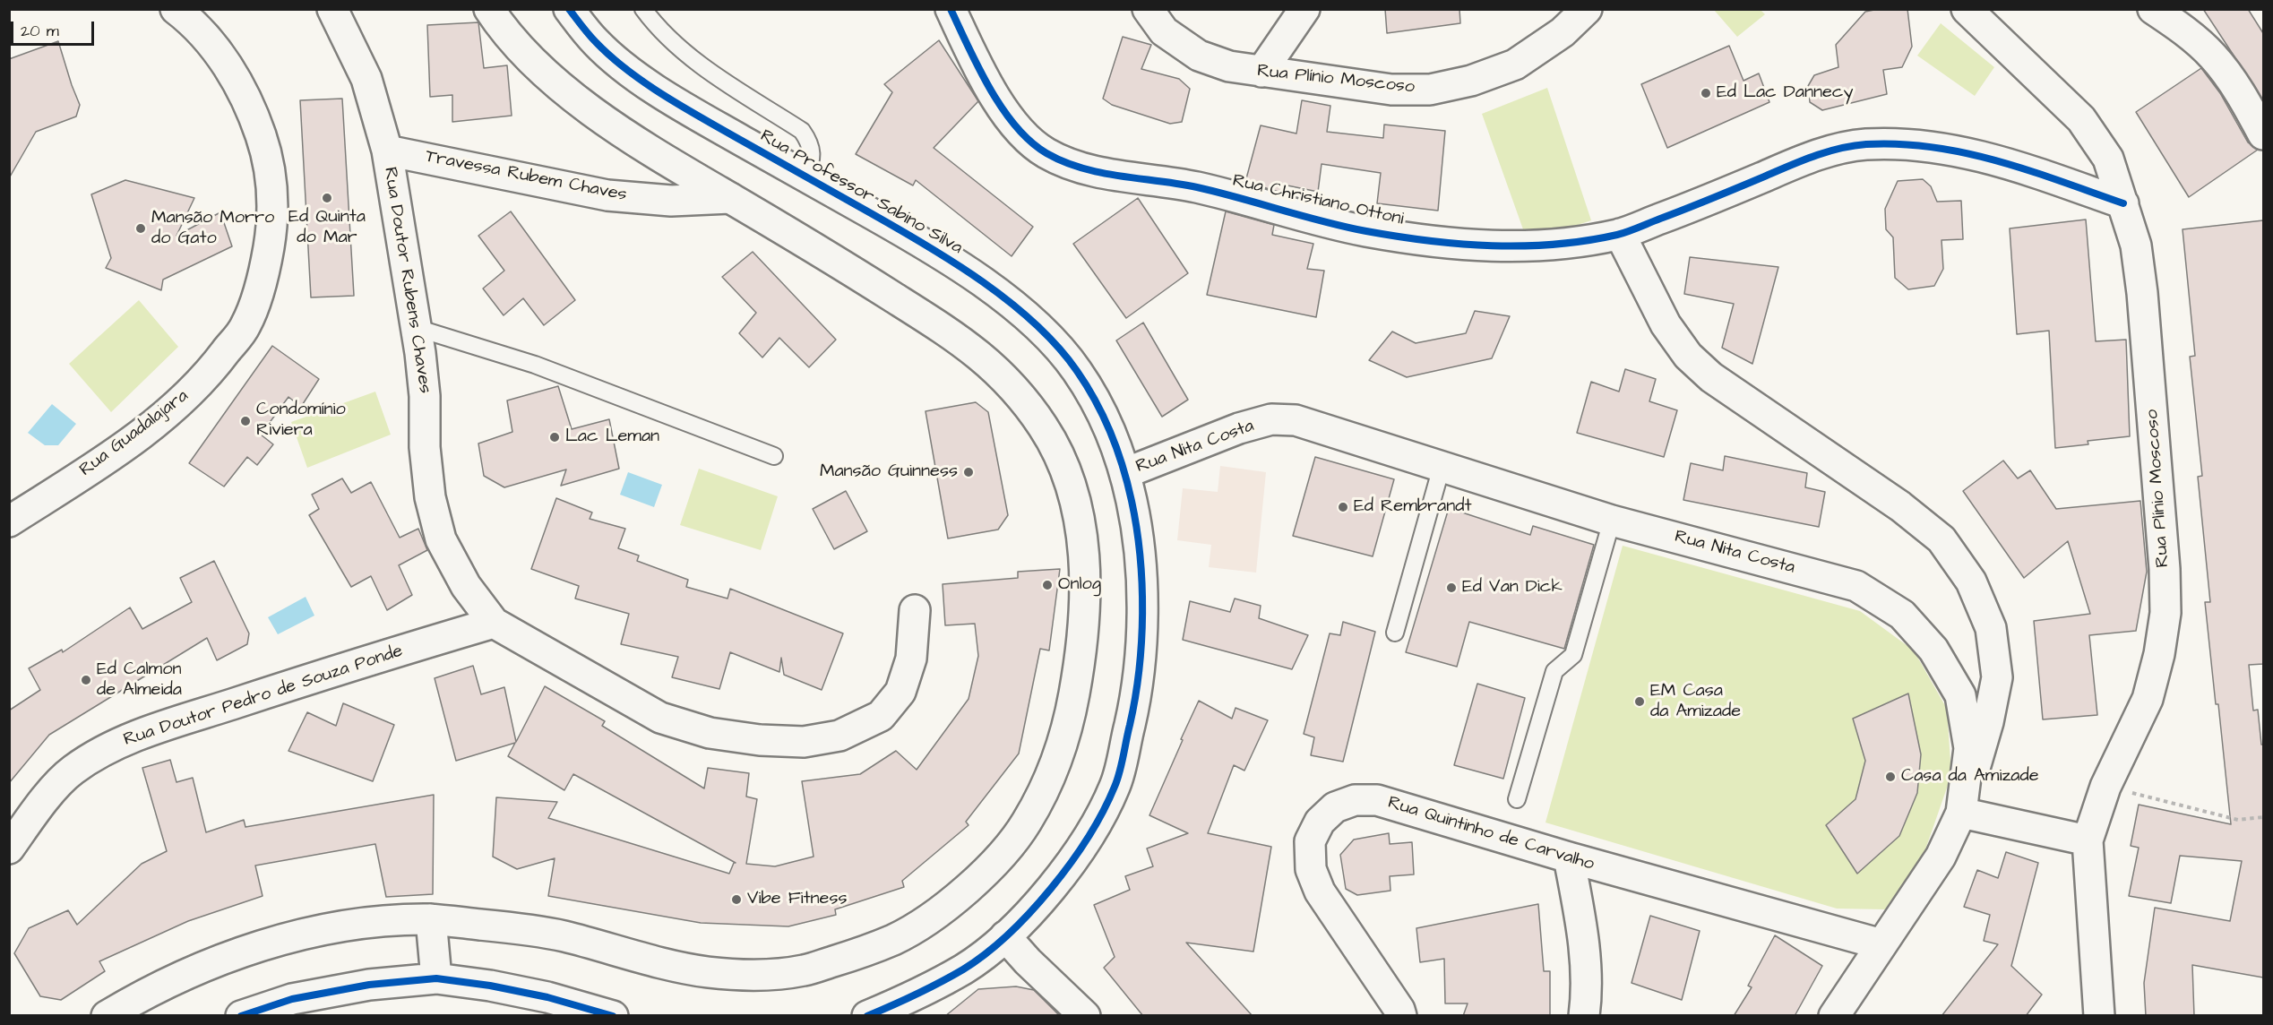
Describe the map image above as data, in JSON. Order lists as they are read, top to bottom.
{
  "streets": {
    "street": [
      "Rua Plínio Moscoso",
      "Travessa Rubem Chaves",
      "Rua Professor Sabino Silva",
      "Rua Christiano Ottoni",
      "Rua Doutor Rubens Chaves",
      "Rua Guadalajara",
      "Rua Nita Costa",
      "Rua Doutor Pedro de Souza Ponde",
      "Rua Quintinho de Carvalho"
    ]
  },
  "crossings": [
    ["Rua Plínio Moscoso", "Rua Christiano Ottoni"],
    ["Travessa Rubem Chaves", "Rua Doutor Rubens Chaves"],
    ["Rua Professor Sabino Silva", "Rua Nita Costa"],
    ["Rua Doutor Rubens Chaves", "Rua Doutor Pedro de Souza Ponde"],
    ["Rua Nita Costa", "Rua Quintinho de Carvalho"]
  ],
  "places": [
    "Ed Lac Dannecy",
    "Ed Quinta do Mar",
    "Mansão Morro do Gato",
    "Condomínio Riviera",
    "Lac Leman",
    "Mansão Guinness",
    "Ed Rembrandt",
    "Onlog",
    "Ed Van Dick",
    "Ed Calmon de Almeida",
    "EM Casa da Amizade",
    "Casa da Amizade",
    "Vibe Fitness"
  ],
  "scale_bar": "20 m"
}
